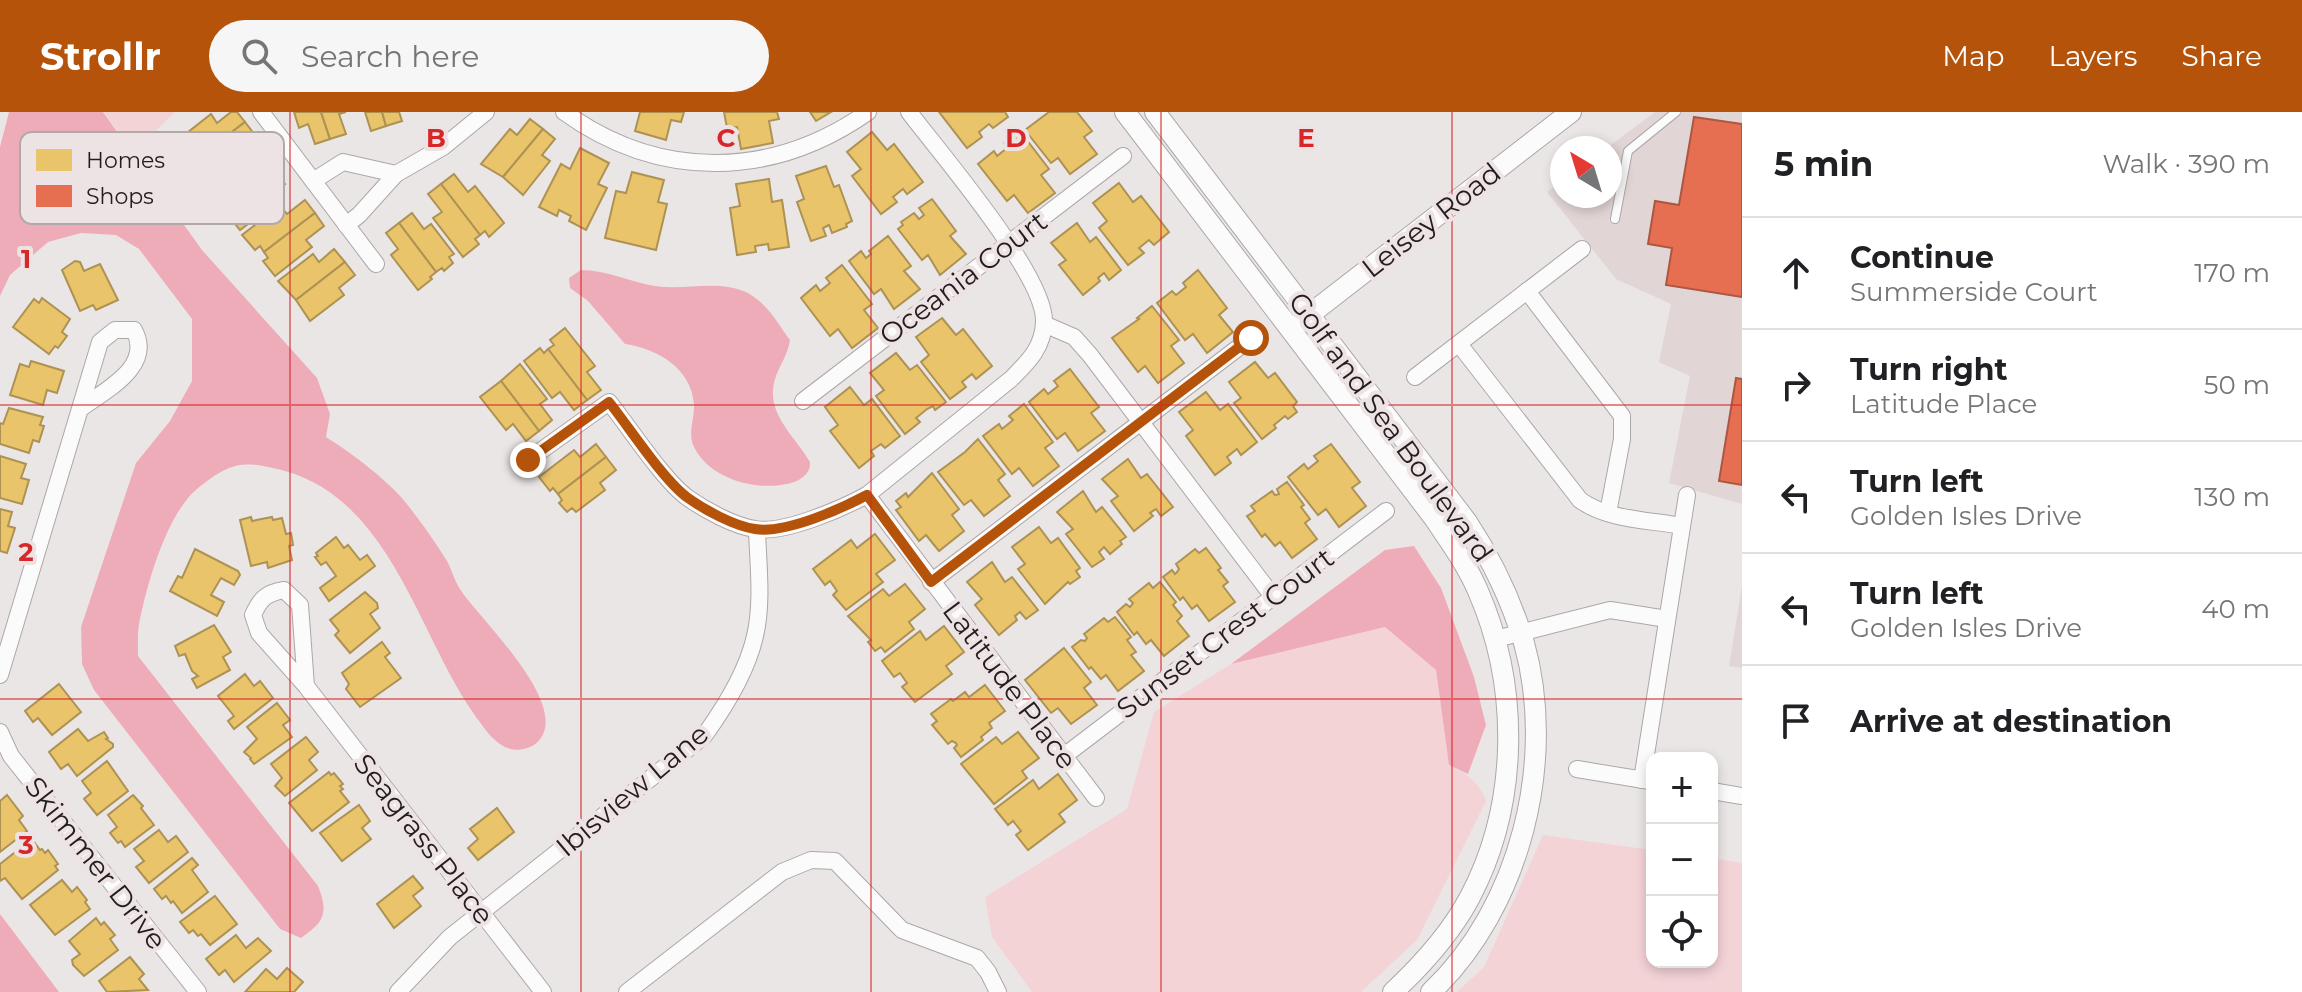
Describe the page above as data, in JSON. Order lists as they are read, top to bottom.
{
  "streets": {
    "street": [
      "Leisey Road",
      "Oceania Court",
      "Golf and Sea Boulevard",
      "Sunset Crest Court",
      "Latitude Place",
      "Ibisview Lane",
      "Seagrass Place",
      "Skimmer Drive"
    ]
  },
  "crossings": [
    ["Leisey Road", "Golf and Sea Boulevard"],
    ["Sunset Crest Court", "Latitude Place"],
    ["Ibisview Lane", "Seagrass Place"]
  ],
  "legend": ["Homes", "Shops"],
  "north": "top left",
  "page": {
    "header": "Strollr",
    "search": "Search here",
    "nav": ["Map", "Layers", "Share"],
    "heading": ["5 min", "Walk · 390 m"],
    "list": [
      ["Continue", "Summerside Court", "170 m"],
      ["Turn right", "Latitude Place", "50 m"],
      ["Turn left", "Golden Isles Drive", "130 m"],
      ["Turn left", "Golden Isles Drive", "40 m"],
      "Arrive at destination"
    ],
    "map_buttons": ["+", "−"]
  },
  "grid": {
    "columns": [
      "B",
      "C",
      "D",
      "E"
    ],
    "rows": ["1", "2", "3"]
  }
}
